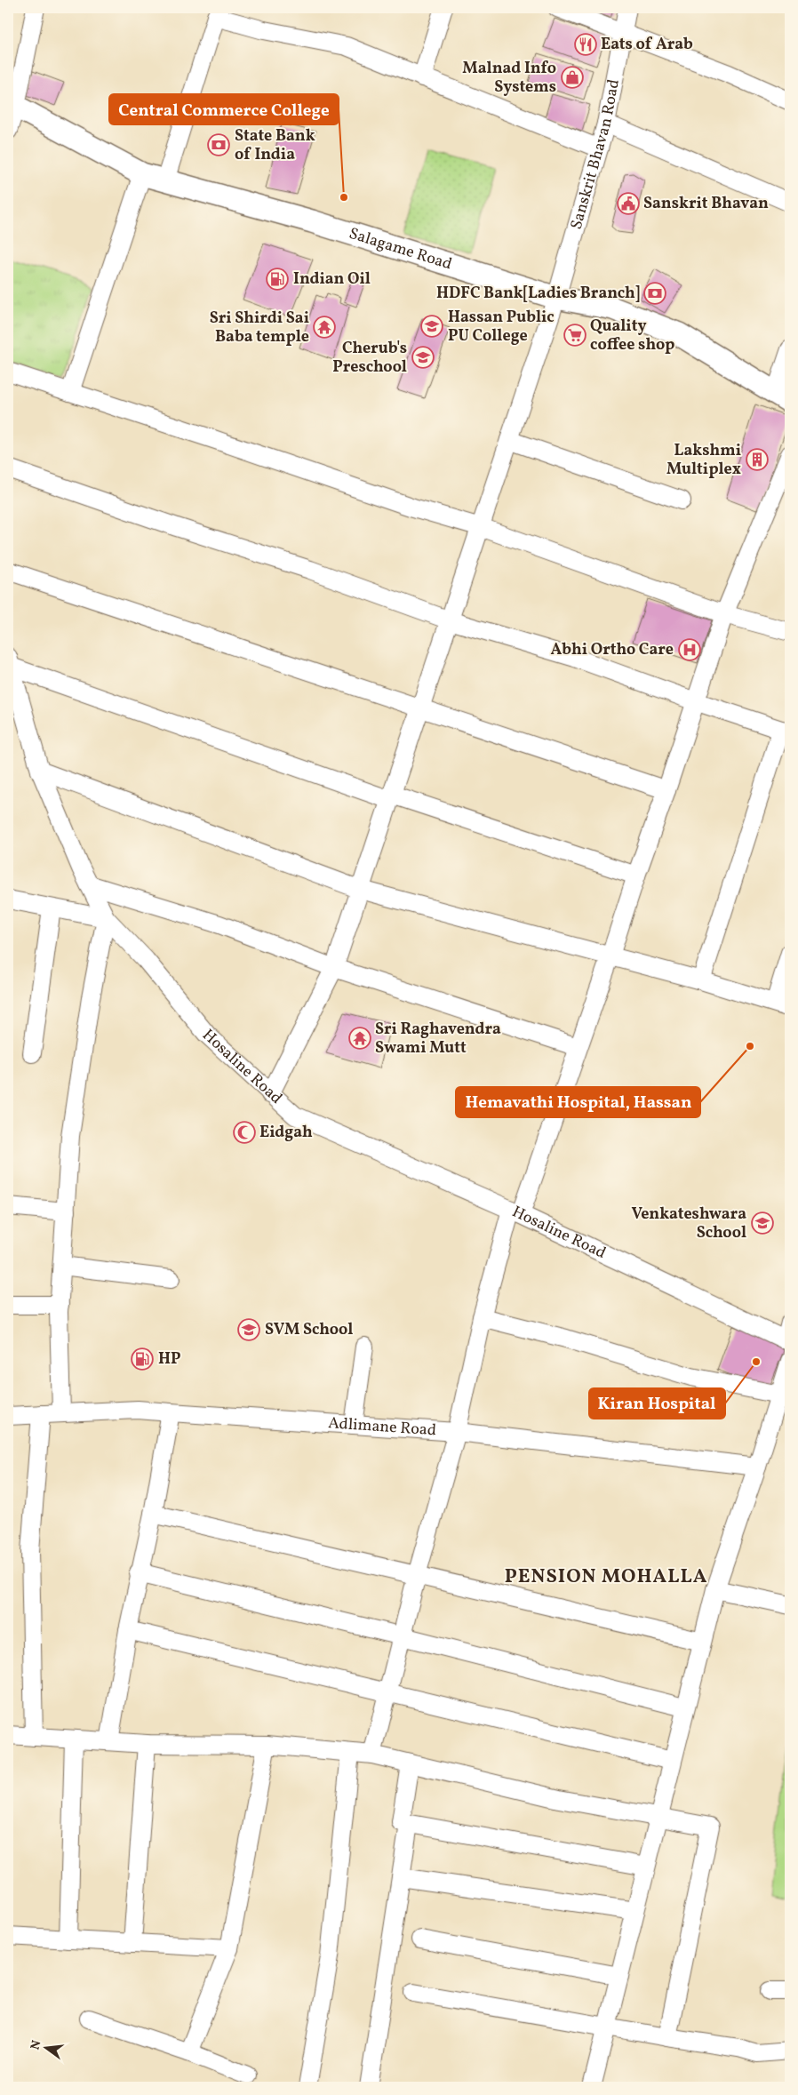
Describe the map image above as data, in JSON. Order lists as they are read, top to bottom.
{
  "streets": {
    "main road": ["Salagame Road"],
    "street": ["Sanskrit Bhavan Road", "Hosaline Road", "Adlimane Road"]
  },
  "crossings": [
    ["Sanskrit Bhavan Road", "Salagame Road"],
    ["Sanskrit Bhavan Road", "Hosaline Road"]
  ],
  "districts": ["PENSION MOHALLA"],
  "places": {
    "restaurant": ["Eats of Arab"],
    "shop": ["Malnad Info Systems"],
    "bank": ["State Bank of India", "HDFC Bank[Ladies Branch]"],
    "other": ["Central Commerce College", "Hemavathi Hospital, Hassan", "Kiran Hospital"],
    "public building": ["Sanskrit Bhavan"],
    "fuel station": ["Indian Oil", "HP"],
    "school or university": [
      "Hassan Public PU College",
      "Cherub's Preschool",
      "Venkateshwara School",
      "SVM School"
    ],
    "temple": ["Sri Shirdi Sai Baba temple", "Sri Raghavendra Swami Mutt"],
    "supermarket": ["Quality coffee shop"],
    "building": ["Lakshmi Multiplex"],
    "hospital": ["Abhi Ortho Care"],
    "mosque": ["Eidgah"]
  },
  "north": "left"
}
